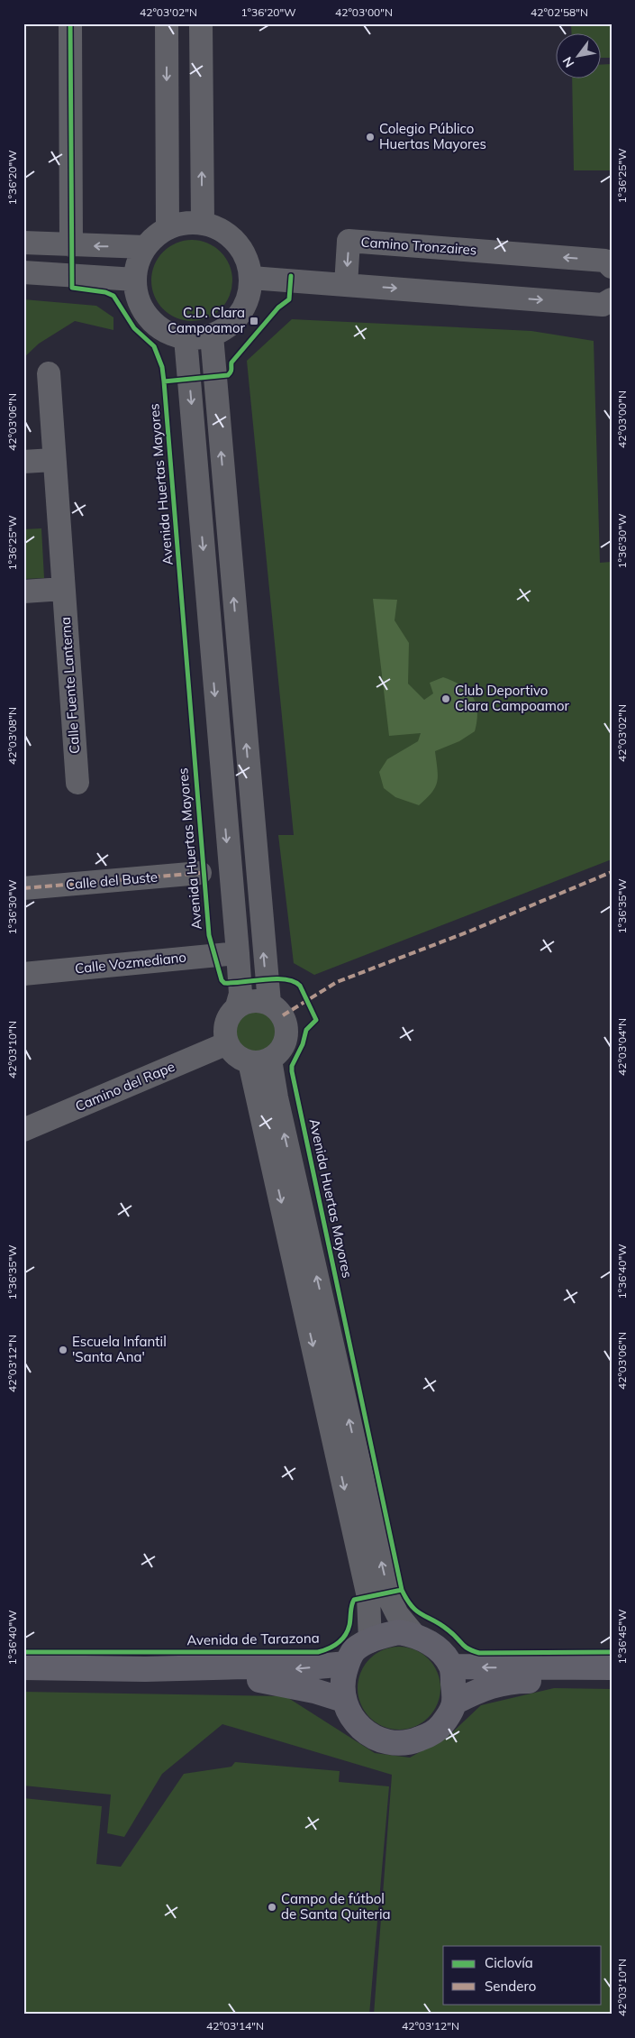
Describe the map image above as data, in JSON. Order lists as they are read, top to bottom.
{
  "streets": {
    "main road": ["Avenida de Tarazona"],
    "street": [
      "Camino Tronzaires",
      "Calle Fuente Lanterna",
      "Calle del Buste",
      "Calle Vozmediano",
      "Camino del Rape"
    ],
    "cycle path": ["Avenida Huertas Mayores"]
  },
  "places": {
    "other": [
      "Colegio Público Huertas Mayores",
      "Club Deportivo Clara Campoamor",
      "Escuela Infantil 'Santa Ana'",
      "Campo de fútbol de Santa Quiteria"
    ],
    "transit": ["C.D. Clara Campoamor"]
  },
  "legend": ["Ciclovía", "Sendero"],
  "north": "bottom left",
  "coordinates": [
    "42°03'02\"N",
    "1°36'20\"W",
    "42°03'00\"N",
    "42°02'58\"N",
    "1°36'25\"W",
    "42°03'06\"N",
    "1°36'30\"W",
    "42°03'08\"N",
    "1°36'35\"W",
    "42°03'04\"N",
    "42°03'10\"N",
    "1°36'40\"W",
    "42°03'12\"N",
    "1°36'45\"W",
    "42°03'14\"N"
  ]
}
